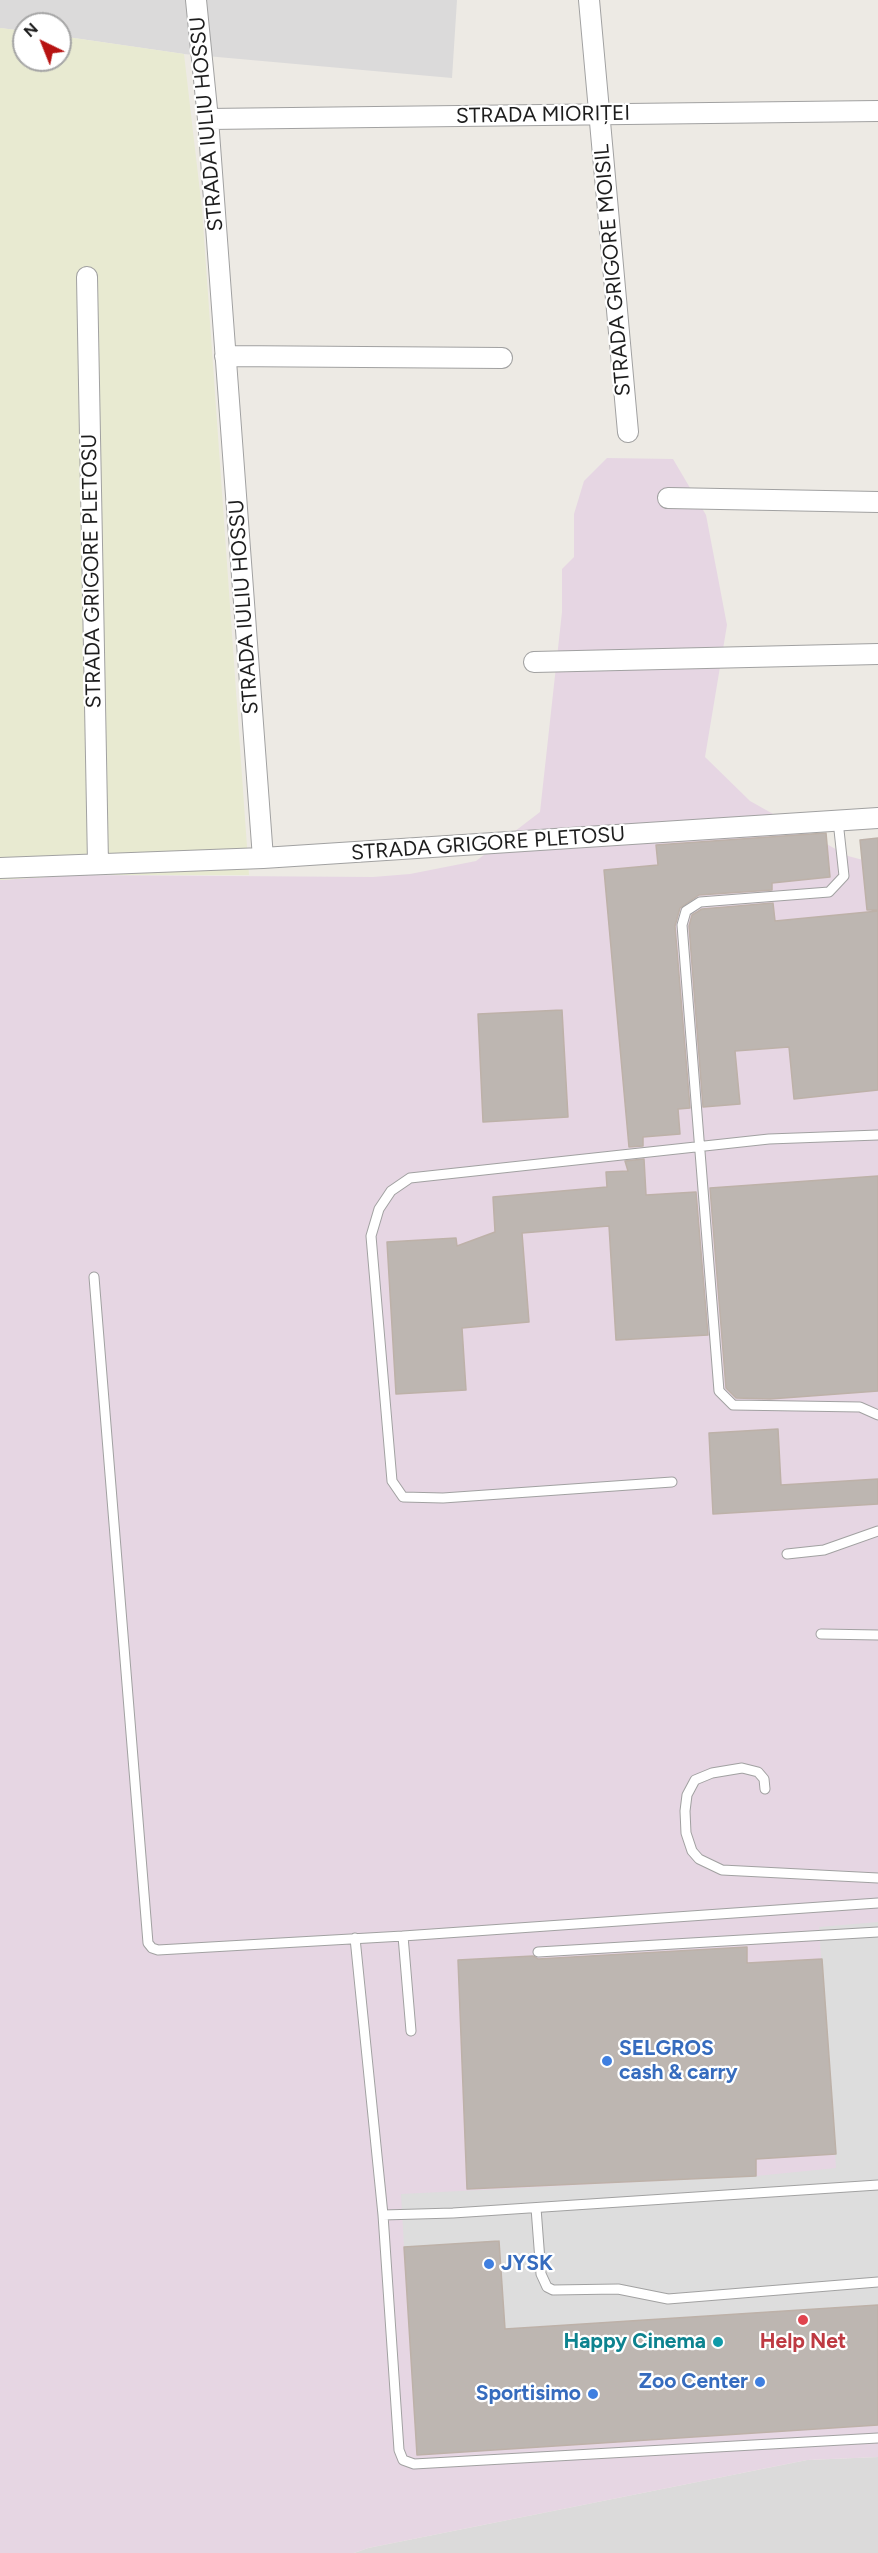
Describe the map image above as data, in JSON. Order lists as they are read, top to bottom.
{
  "streets": {
    "street": [
      "STRADA MIORIȚEI",
      "STRADA IULIU HOSSU",
      "STRADA GRIGORE MOISIL",
      "STRADA GRIGORE PLETOSU"
    ]
  },
  "crossings": [
    ["STRADA MIORIȚEI", "STRADA IULIU HOSSU"],
    ["STRADA MIORIȚEI", "STRADA GRIGORE MOISIL"],
    ["STRADA IULIU HOSSU", "STRADA GRIGORE PLETOSU"]
  ],
  "places": [
    "SELGROS cash & carry",
    "JYSK",
    "Help Net",
    "Happy Cinema",
    "Zoo Center",
    "Sportisimo"
  ],
  "north": "top left"
}
